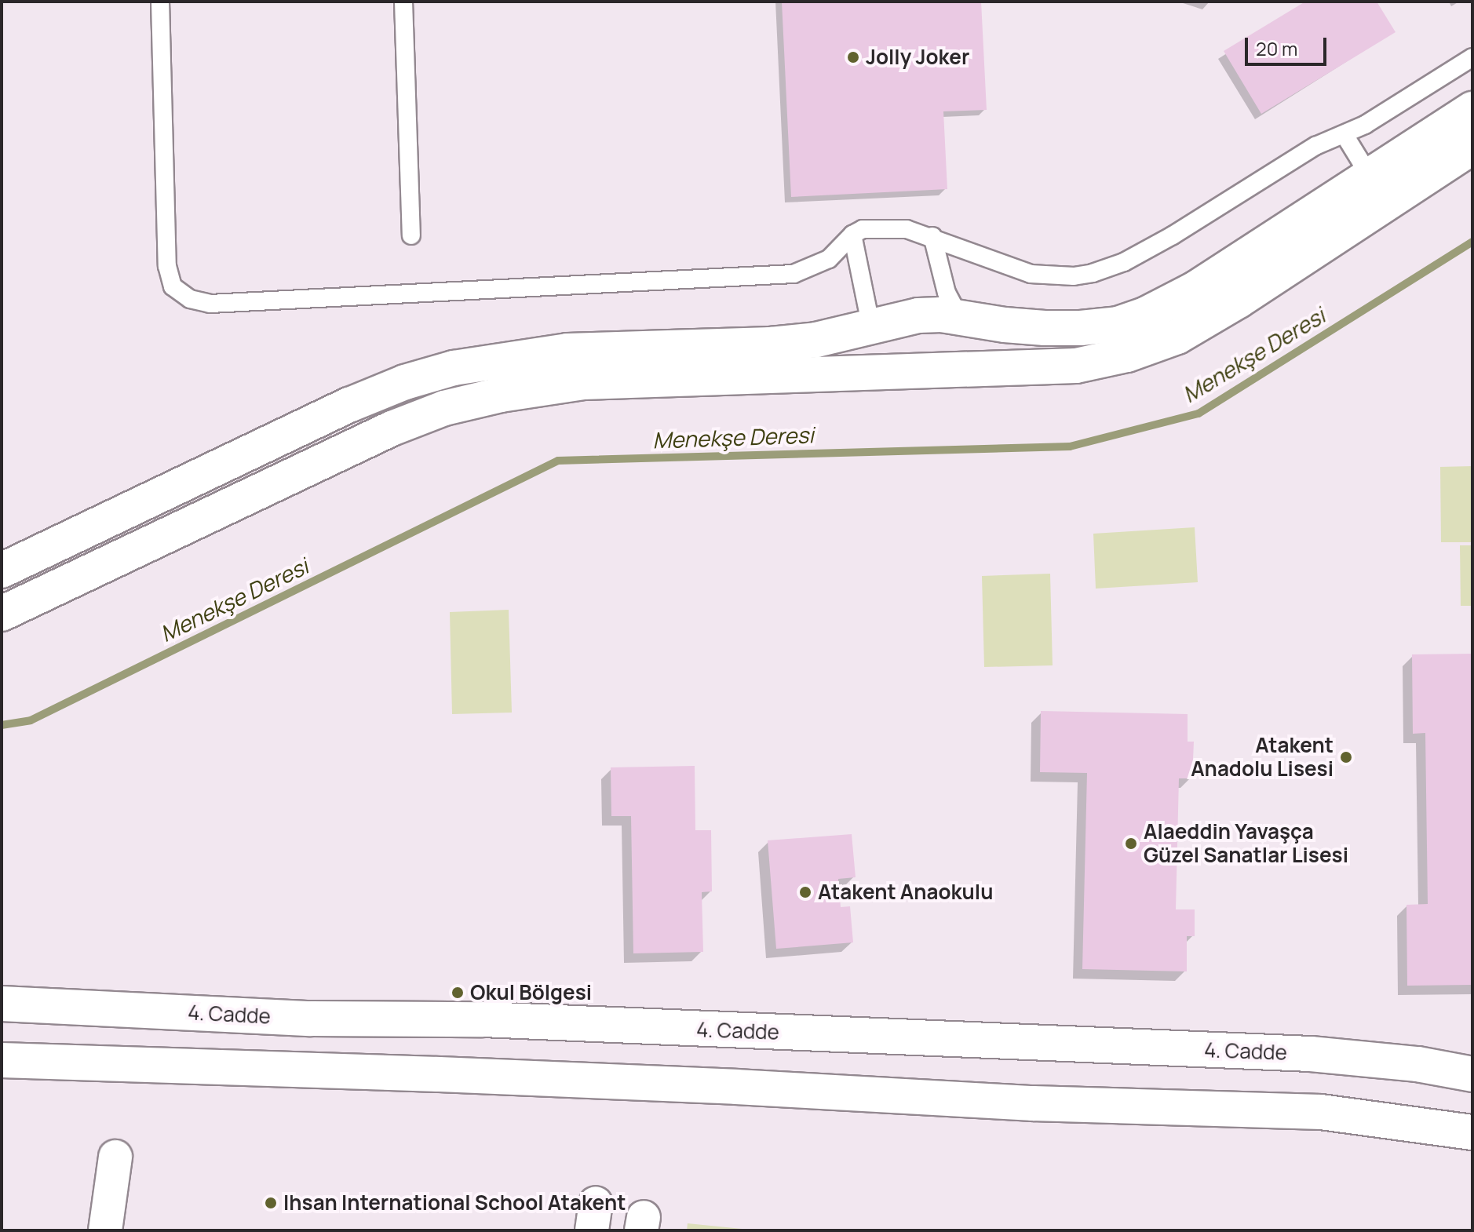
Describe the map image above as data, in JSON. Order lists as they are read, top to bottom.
{
  "streets": {
    "street": ["4. Cadde"]
  },
  "water": ["Menekşe Deresi"],
  "places": [
    "Jolly Joker",
    "Atakent Anadolu Lisesi",
    "Alaeddin Yavaşça Güzel Sanatlar Lisesi",
    "Atakent Anaokulu",
    "Okul Bölgesi",
    "Ihsan International School Atakent"
  ],
  "scale_bar": "20 m"
}
